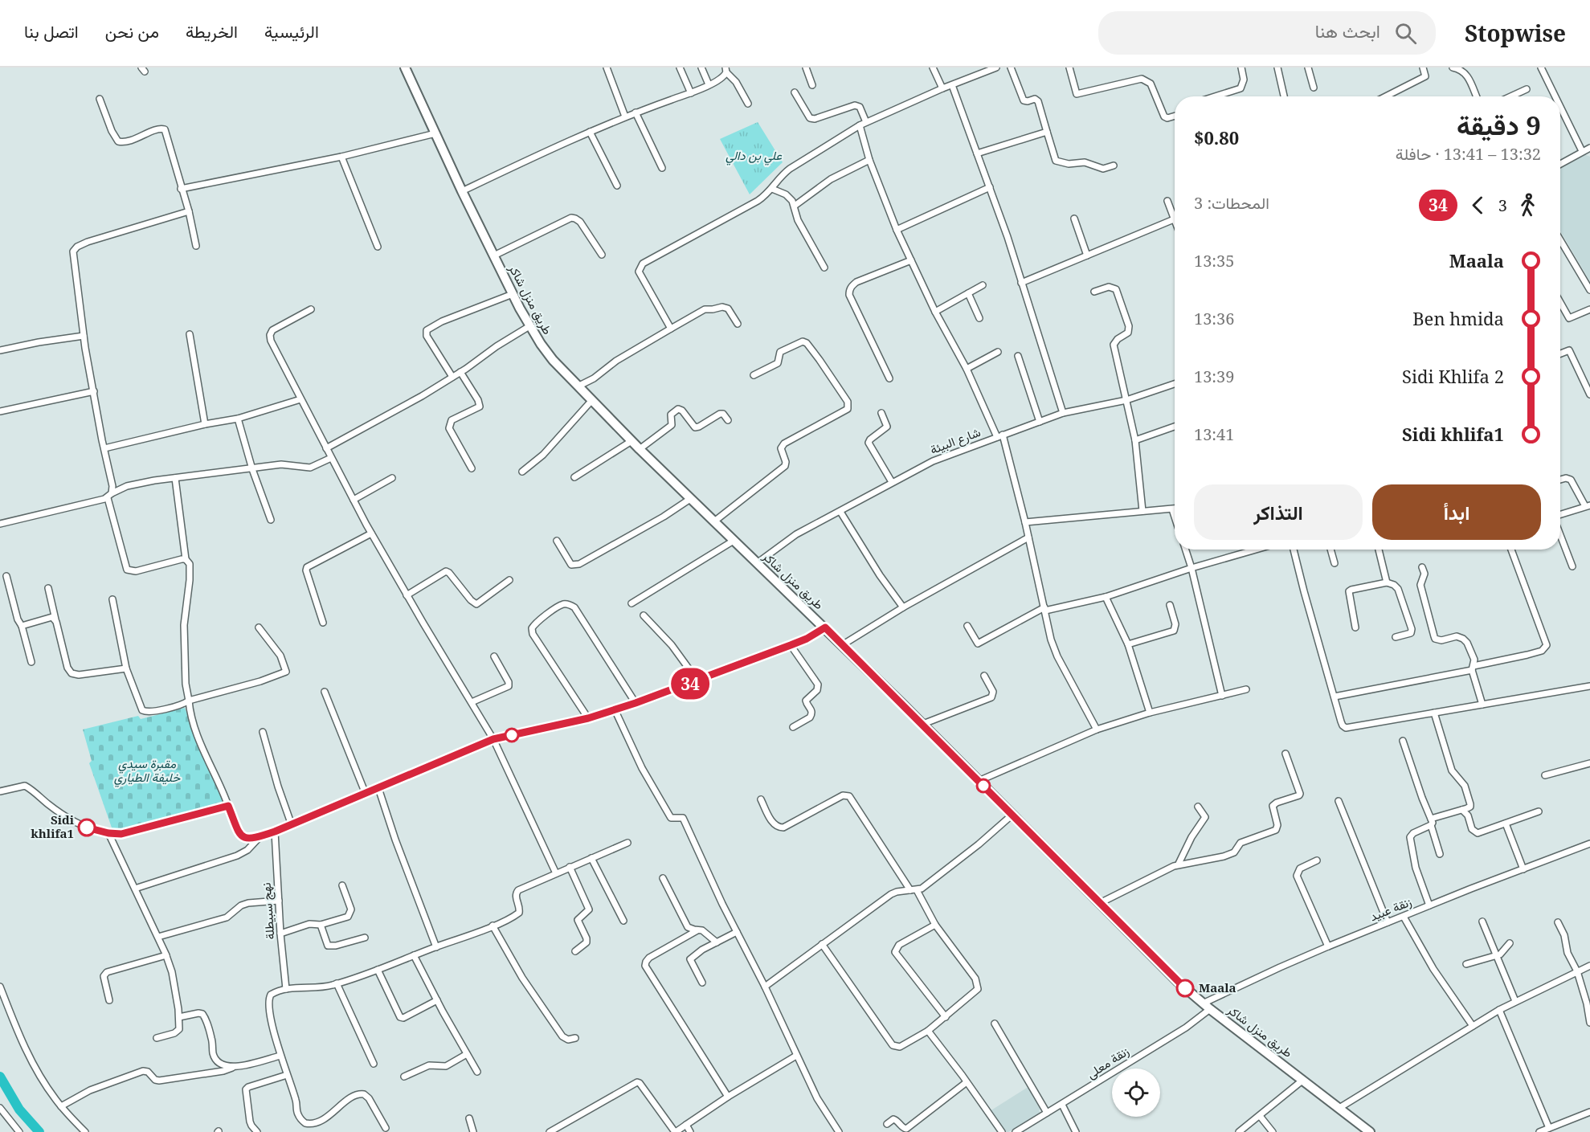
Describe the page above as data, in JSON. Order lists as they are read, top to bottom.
{
  "streets": {
    "main road": ["طريق منزل شاكر"],
    "street": [
      "شارع البيئة",
      "زنقة عبيد",
      "نهج سبيطلة",
      "زنقة معلى"
    ]
  },
  "crossings": [
    ["طريق منزل شاكر", "شارع البيئة"],
    ["طريق منزل شاكر", "زنقة عبيد"],
    ["طريق منزل شاكر", "زنقة معلى"],
    ["زنقة عبيد", "زنقة معلى"]
  ],
  "parks": ["علي بن دالي", "مقبرة سيدي خليفة الطياري"],
  "places": ["Sidi khlifa1", "Maala"],
  "lines": ["bus line 34"],
  "page": {
    "header": "Stopwise",
    "search": "ابحث هنا",
    "nav": [
      "الرئيسية",
      "الخريطة",
      "من نحن",
      "اتصل بنا"
    ],
    "on_map": "34",
    "heading": ["9 دقيقة", "13:32 – 13:41 · حافلة", "$0.80"],
    "legs": ["3", "34", "المحطات: 3"],
    "list": [
      {
        "name": "Maala",
        "value": "13:35"
      },
      {
        "name": "Ben hmida",
        "value": "13:36"
      },
      {
        "name": "Sidi Khlifa 2",
        "value": "13:39"
      },
      {
        "name": "Sidi khlifa1",
        "value": "13:41"
      }
    ],
    "buttons": ["ابدأ", "التذاكر"]
  }
}
